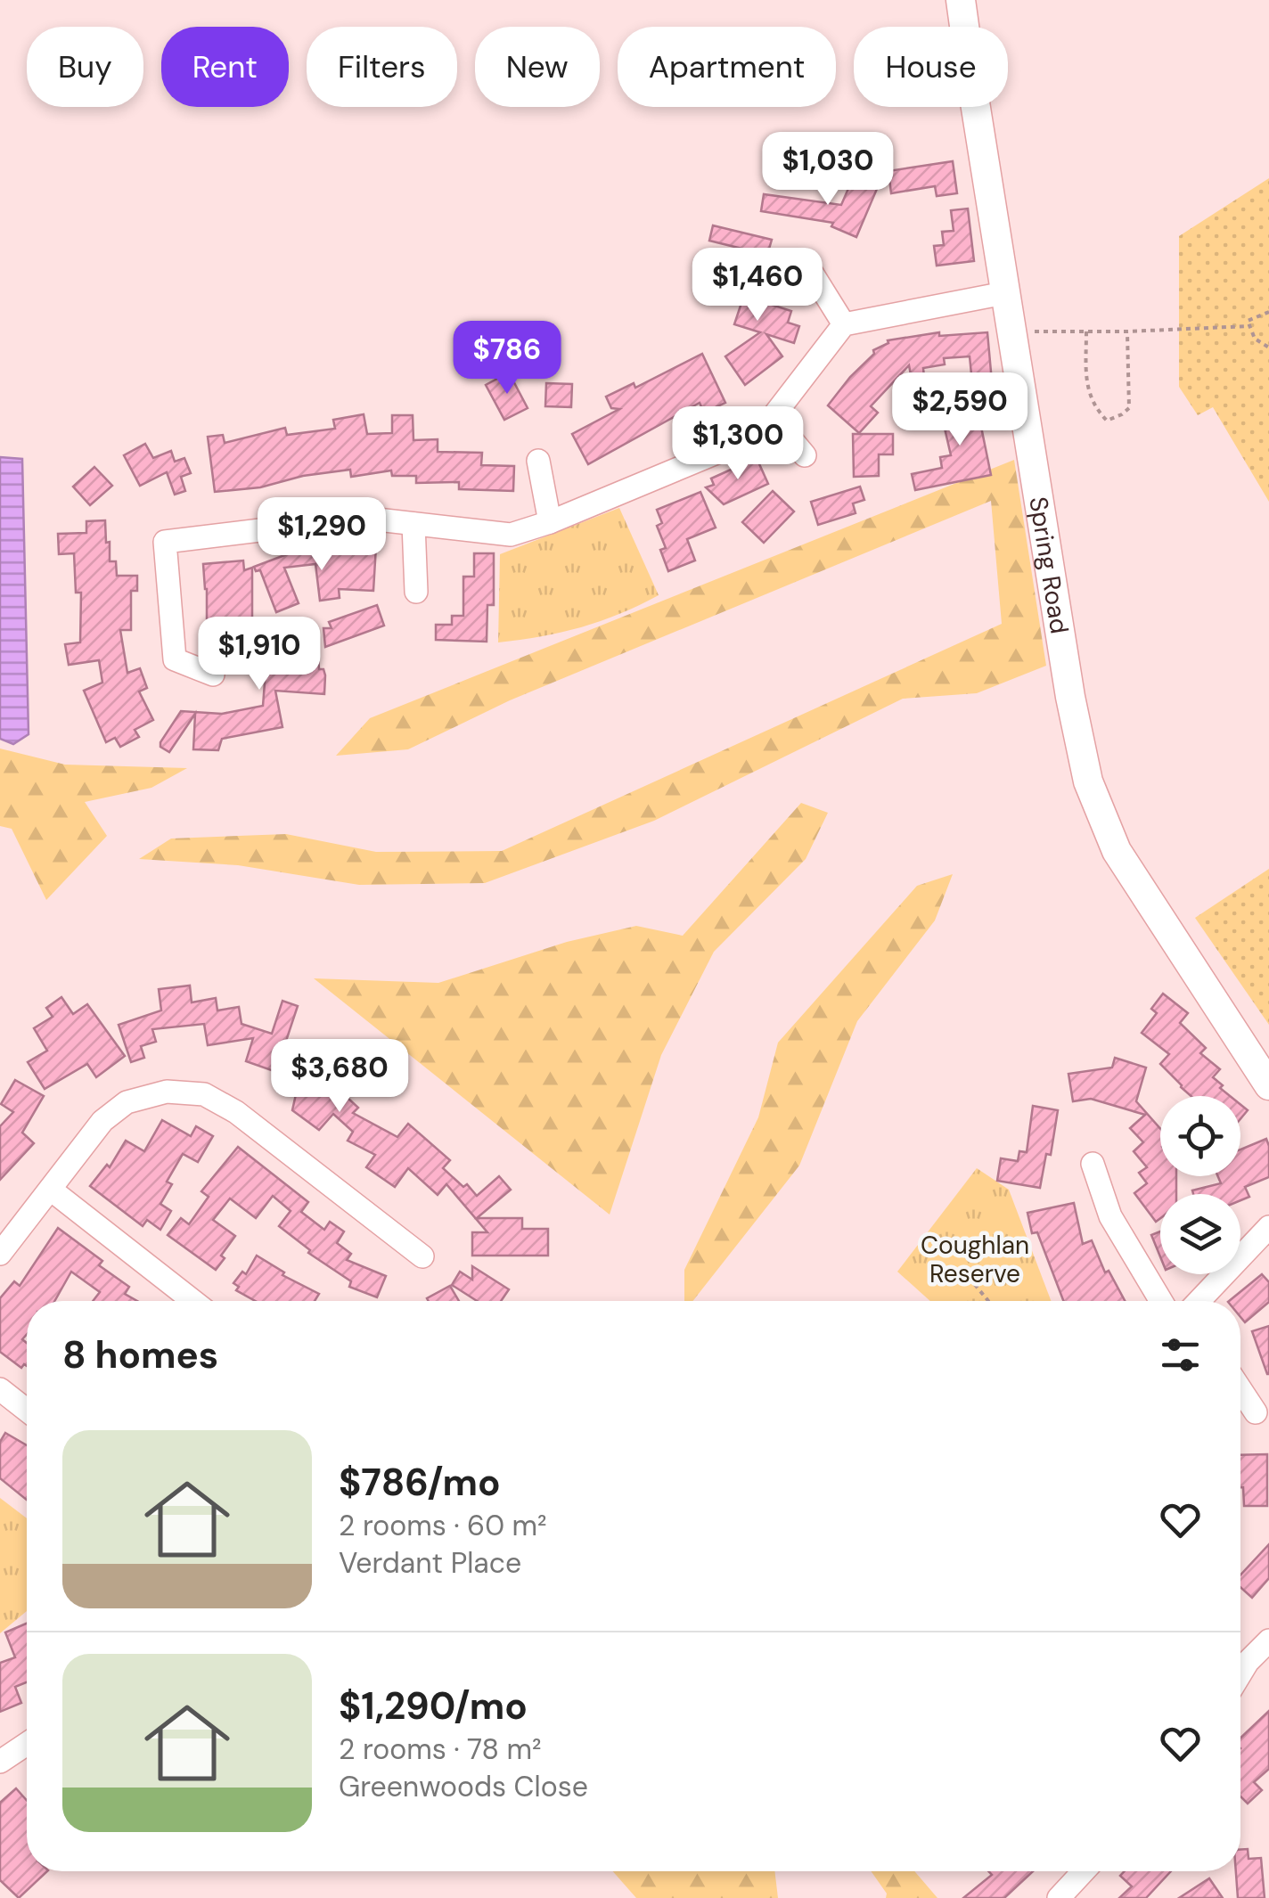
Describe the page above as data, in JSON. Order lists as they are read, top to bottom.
{
  "streets": {
    "main road": ["Spring Road"]
  },
  "parks": ["Coughlan Reserve"],
  "page": {
    "chip": [
      "Buy",
      "Rent",
      "Filters",
      "New",
      "Apartment",
      "House"
    ],
    "price": [
      "$1,030",
      "$1,460",
      "$786",
      "$2,590",
      "$1,300",
      "$1,290",
      "$1,910",
      "$3,680"
    ],
    "heading": "8 homes",
    "list": [
      {
        "name": "$786/mo",
        "note": "2 rooms · 60 m² · Verdant Place"
      },
      {
        "name": "$1,290/mo",
        "note": "2 rooms · 78 m² · Greenwoods Close"
      }
    ]
  }
}
